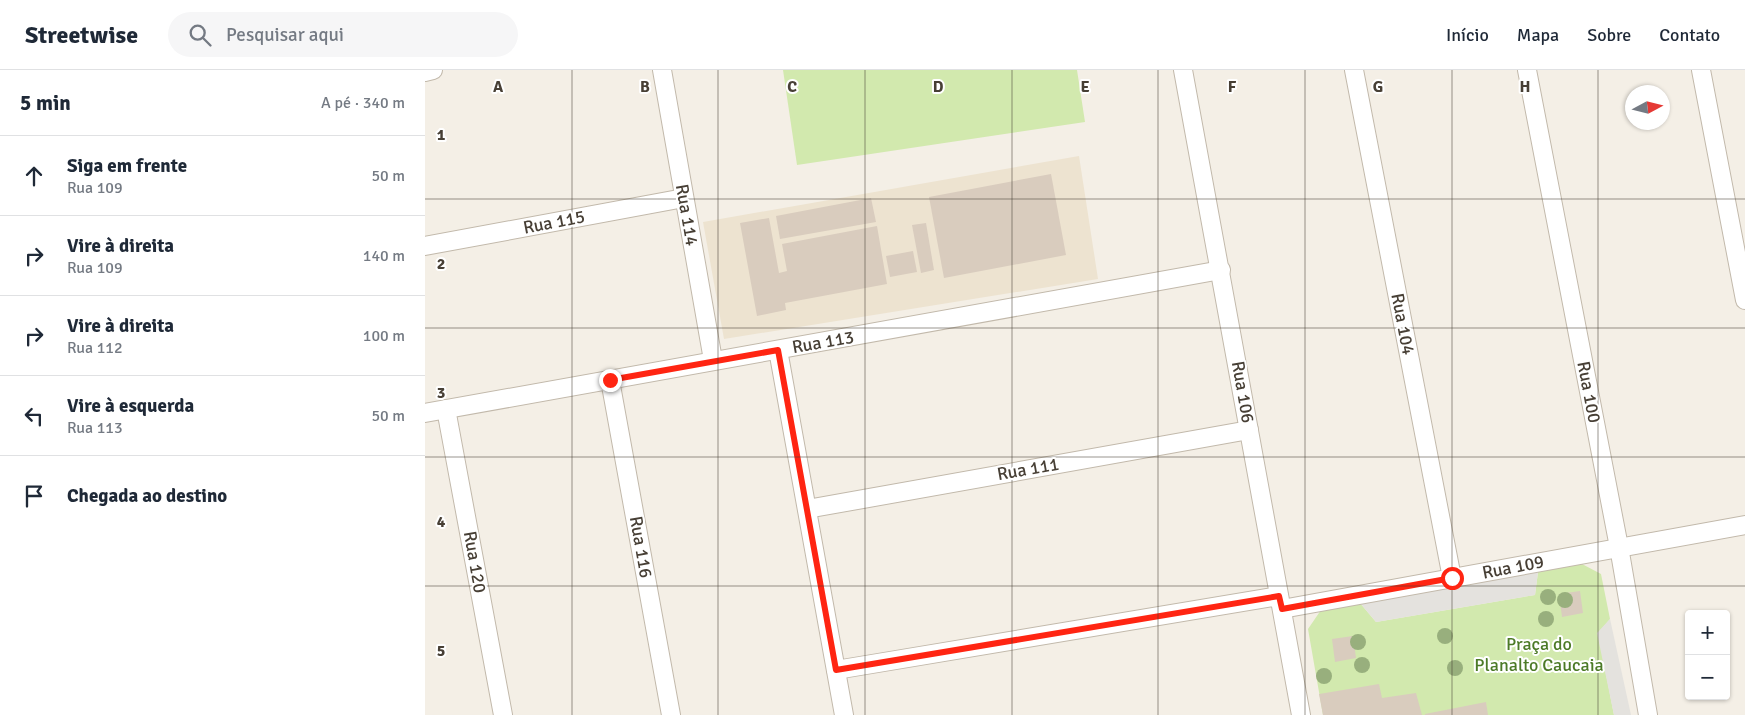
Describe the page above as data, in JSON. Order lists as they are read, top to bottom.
{
  "streets": {
    "street": [
      "Rua 114",
      "Rua 115",
      "Rua 104",
      "Rua 113",
      "Rua 106",
      "Rua 100",
      "Rua 111",
      "Rua 116",
      "Rua 120",
      "Rua 109"
    ]
  },
  "crossings": [
    ["Rua 114", "Rua 115"],
    ["Rua 114", "Rua 113"],
    ["Rua 104", "Rua 109"],
    ["Rua 113", "Rua 106"],
    ["Rua 113", "Rua 116"],
    ["Rua 113", "Rua 120"],
    ["Rua 106", "Rua 111"],
    ["Rua 106", "Rua 109"],
    ["Rua 100", "Rua 109"]
  ],
  "parks": ["Praça do Planalto Caucaia"],
  "north": "right",
  "page": {
    "header": "Streetwise",
    "search": "Pesquisar aqui",
    "nav": [
      "Início",
      "Mapa",
      "Sobre",
      "Contato"
    ],
    "heading": ["5 min", "A pé · 340 m"],
    "list": [
      ["Siga em frente", "Rua 109", "50 m"],
      ["Vire à direita", "Rua 109", "140 m"],
      ["Vire à direita", "Rua 112", "100 m"],
      ["Vire à esquerda", "Rua 113", "50 m"],
      "Chegada ao destino"
    ],
    "map_buttons": ["+", "−"]
  },
  "grid": {
    "columns": [
      "A",
      "B",
      "C",
      "D",
      "E",
      "F",
      "G",
      "H"
    ],
    "rows": [
      "1",
      "2",
      "3",
      "4",
      "5"
    ]
  }
}
